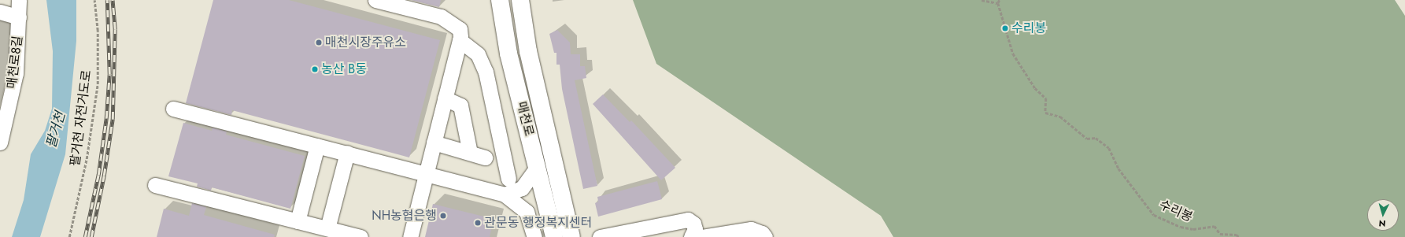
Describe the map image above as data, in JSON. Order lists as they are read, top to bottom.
{
  "streets": {
    "main road": ["매천로"],
    "street": ["매천로8길"],
    "path": ["팔거천 자전거도로", "수리봉"]
  },
  "water": ["팔거천"],
  "places": [
    "수리봉",
    "매천시장주유소",
    "농산 B동",
    "NH농협은행",
    "관문동 행정복지센터"
  ],
  "north": "bottom"
}
